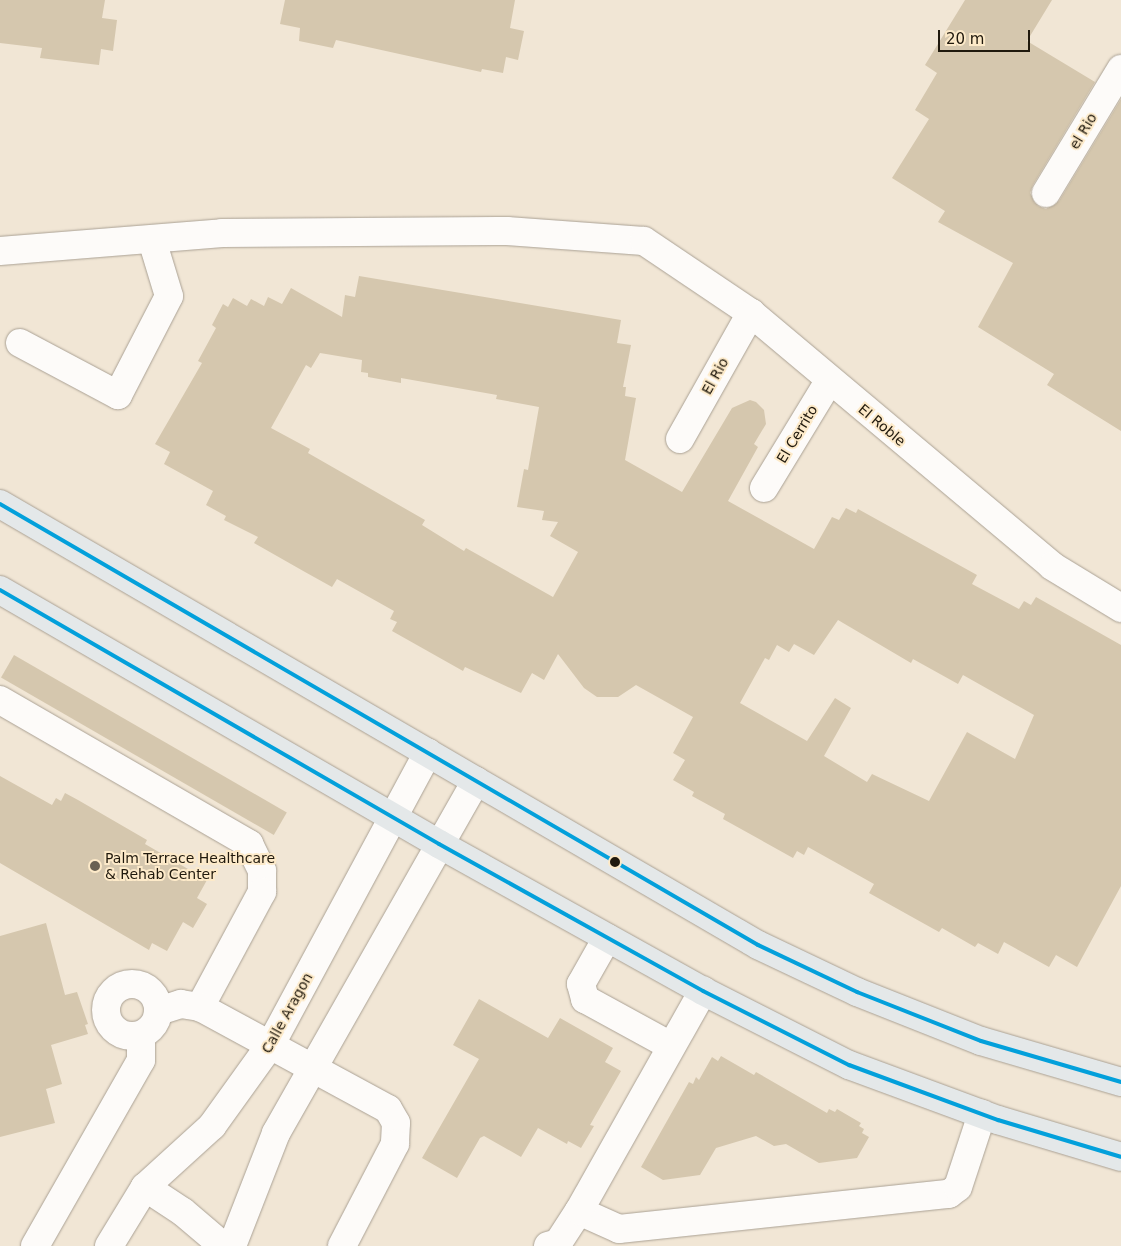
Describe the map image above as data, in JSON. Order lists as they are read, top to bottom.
{
  "streets": {
    "street": [
      "el Rio",
      "El Rio",
      "El Roble",
      "El Cerrito",
      "Calle Aragon"
    ]
  },
  "crossings": [
    ["El Rio", "El Roble"],
    ["El Roble", "El Cerrito"]
  ],
  "places": ["Palm Terrace Healthcare & Rehab Center"],
  "scale_bar": "20 m"
}
